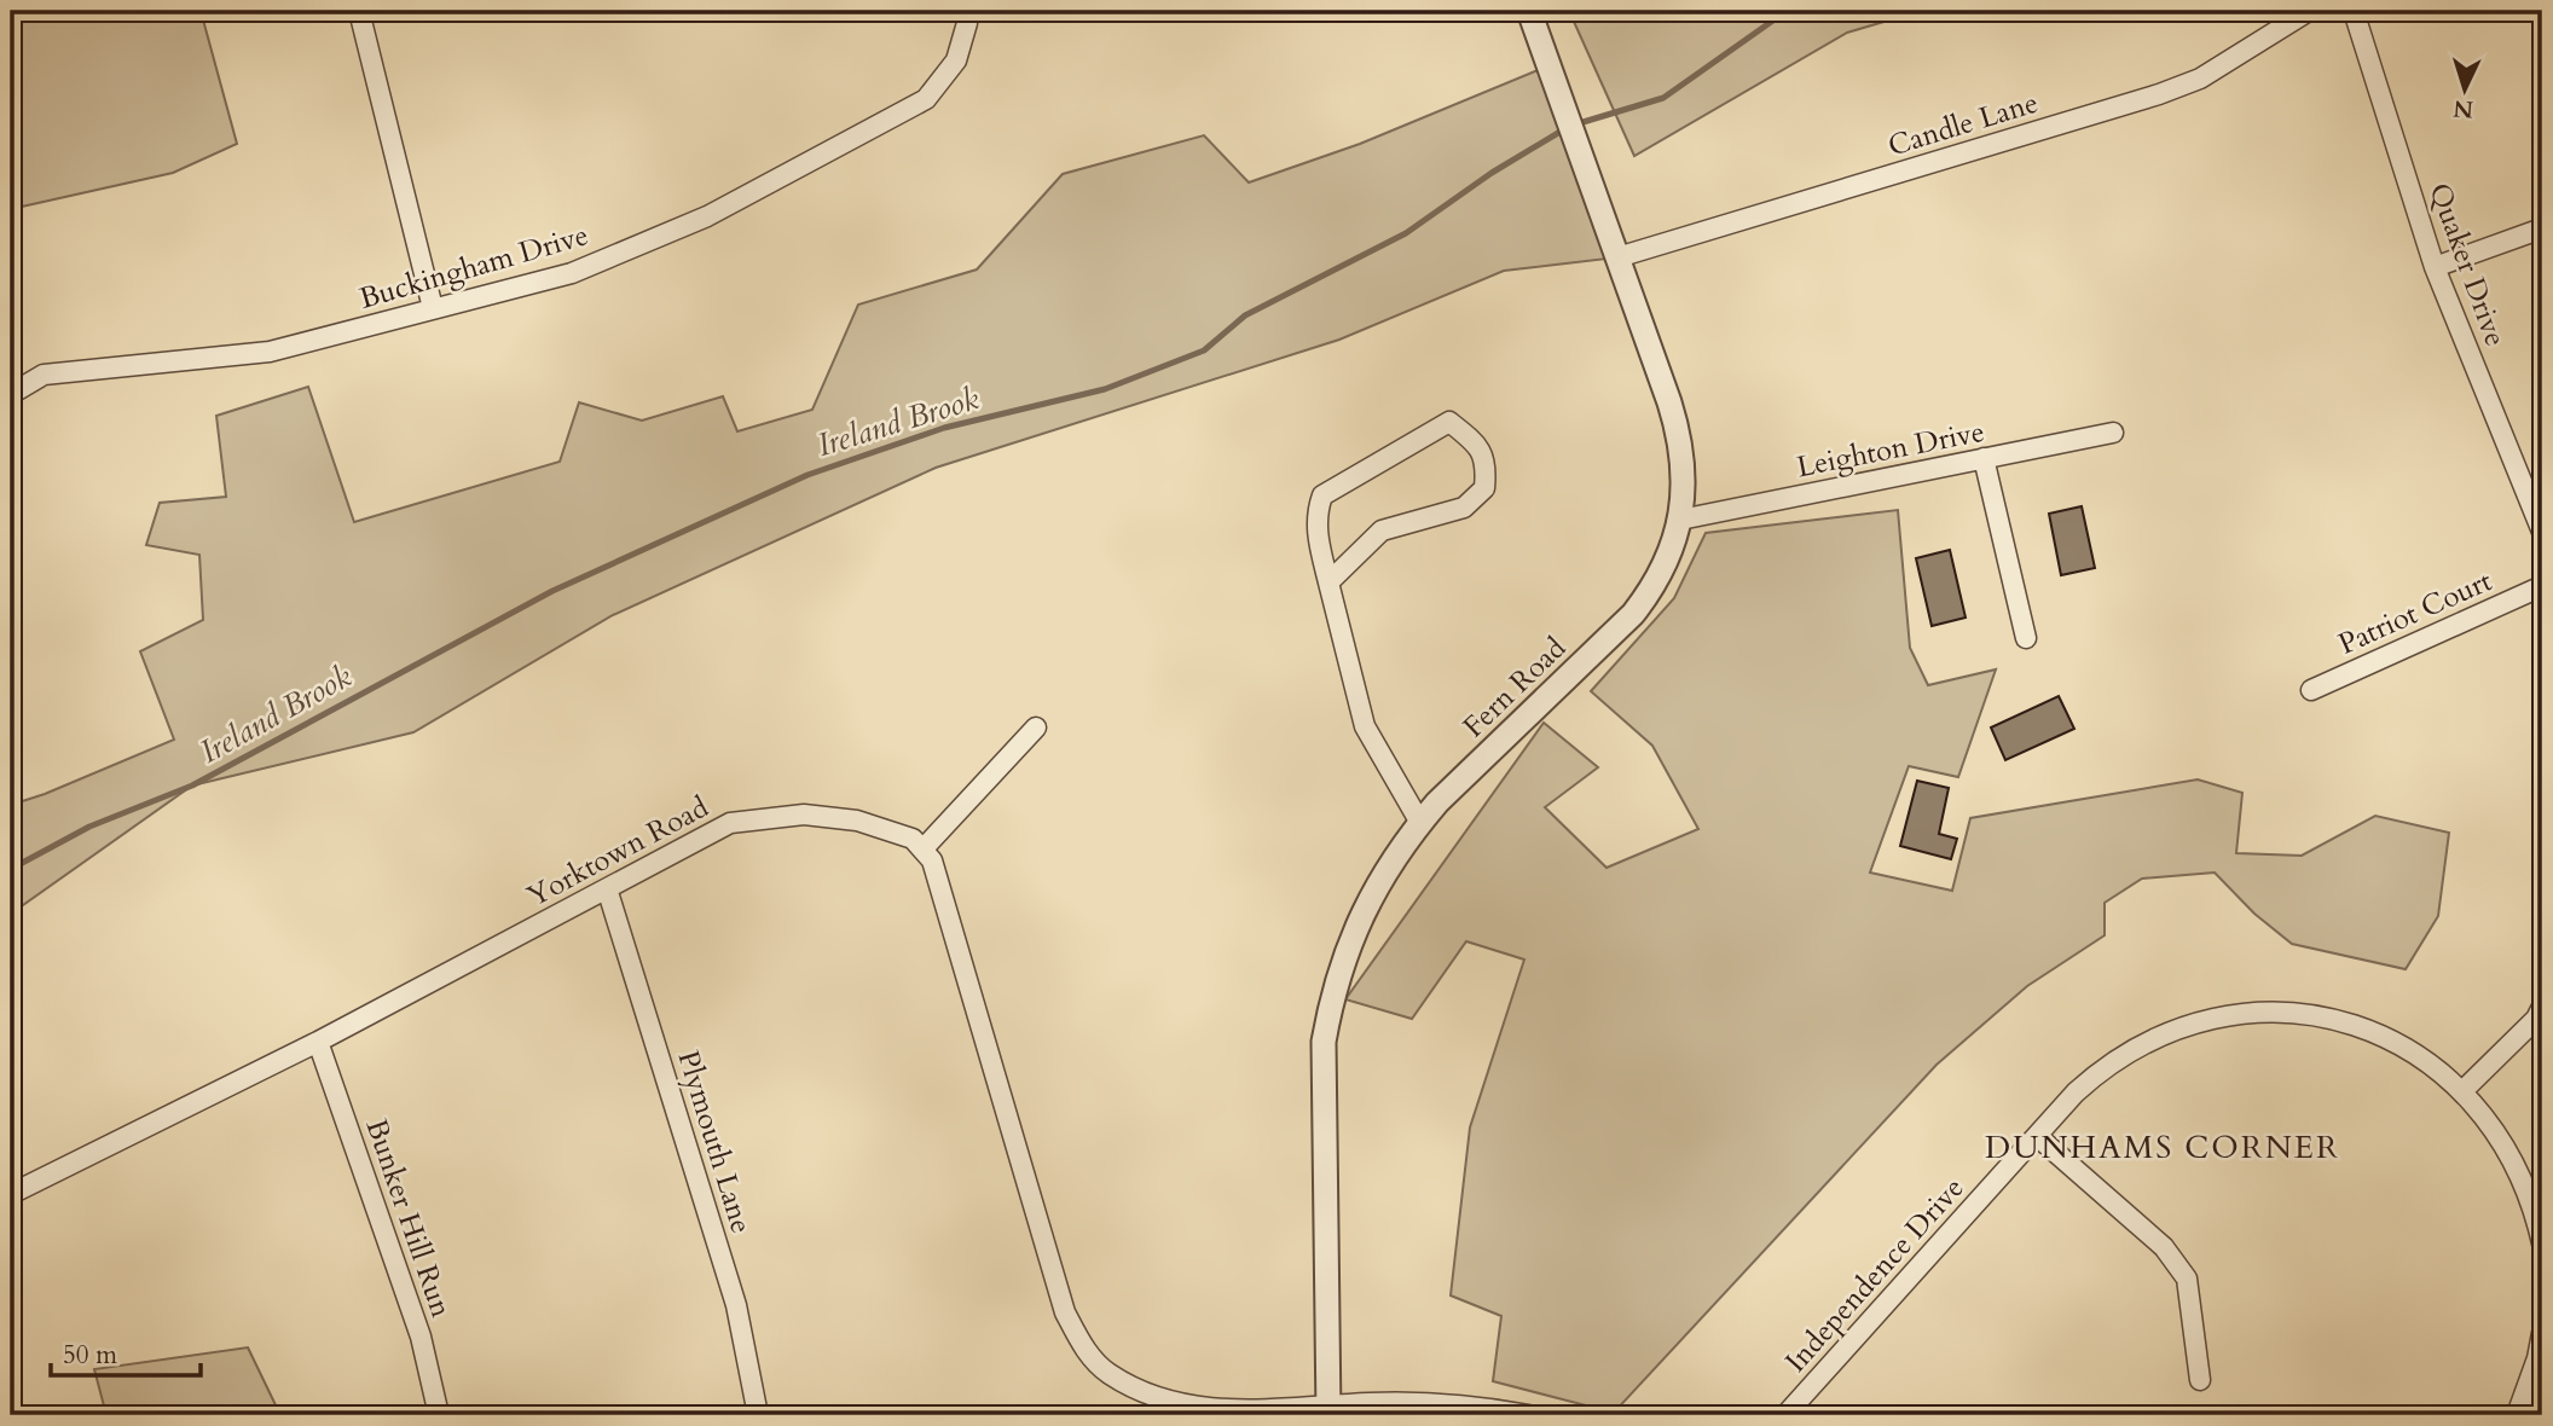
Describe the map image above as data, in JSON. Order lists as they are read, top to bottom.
{
  "streets": {
    "street": [
      "Candle Lane",
      "Quaker Drive",
      "Buckingham Drive",
      "Leighton Drive",
      "Patriot Court",
      "Fern Road",
      "Yorktown Road",
      "Plymouth Lane",
      "Bunker Hill Run",
      "Independence Drive"
    ]
  },
  "crossings": [
    ["Candle Lane", "Fern Road"],
    ["Leighton Drive", "Fern Road"],
    ["Yorktown Road", "Plymouth Lane"],
    ["Yorktown Road", "Bunker Hill Run"]
  ],
  "districts": ["DUNHAMS CORNER"],
  "water": ["Ireland Brook"],
  "scale_bar": "50 m",
  "north": "bottom"
}
